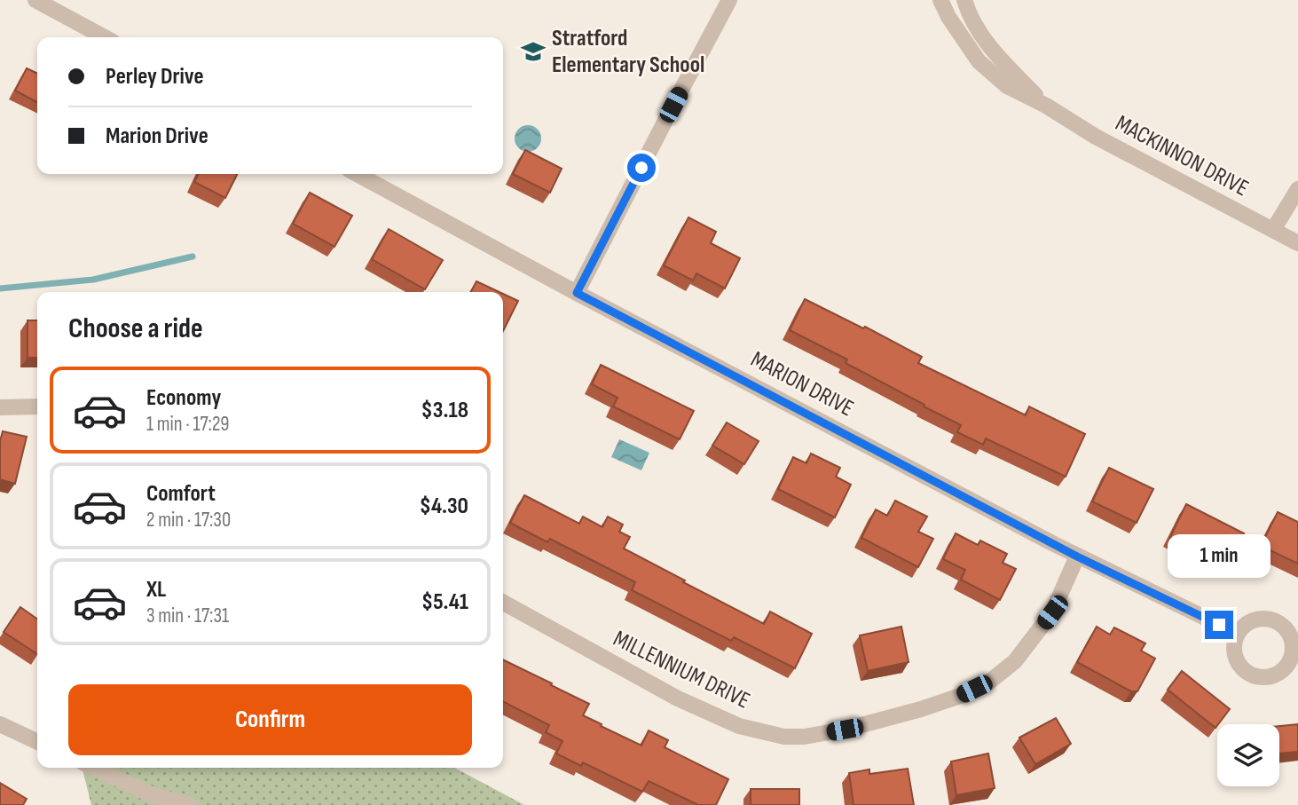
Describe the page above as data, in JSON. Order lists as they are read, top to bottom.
{
  "streets": {
    "street": ["MACKINNON DRIVE", "MARION DRIVE", "MILLENNIUM DRIVE"]
  },
  "crossings": [
    ["MARION DRIVE", "MILLENNIUM DRIVE"]
  ],
  "places": {
    "school or university": ["Stratford Elementary School"]
  },
  "page": {
    "banner": ["Perley Drive", "Marion Drive"],
    "heading": "Choose a ride",
    "list": [
      {
        "name": "Economy",
        "note": "1 min · 17:29",
        "value": "$3.18"
      },
      {
        "name": "Comfort",
        "note": "2 min · 17:30",
        "value": "$4.30"
      },
      {
        "name": "XL",
        "note": "3 min · 17:31",
        "value": "$5.41"
      }
    ],
    "bubble": "1 min",
    "buttons": "Confirm"
  }
}
